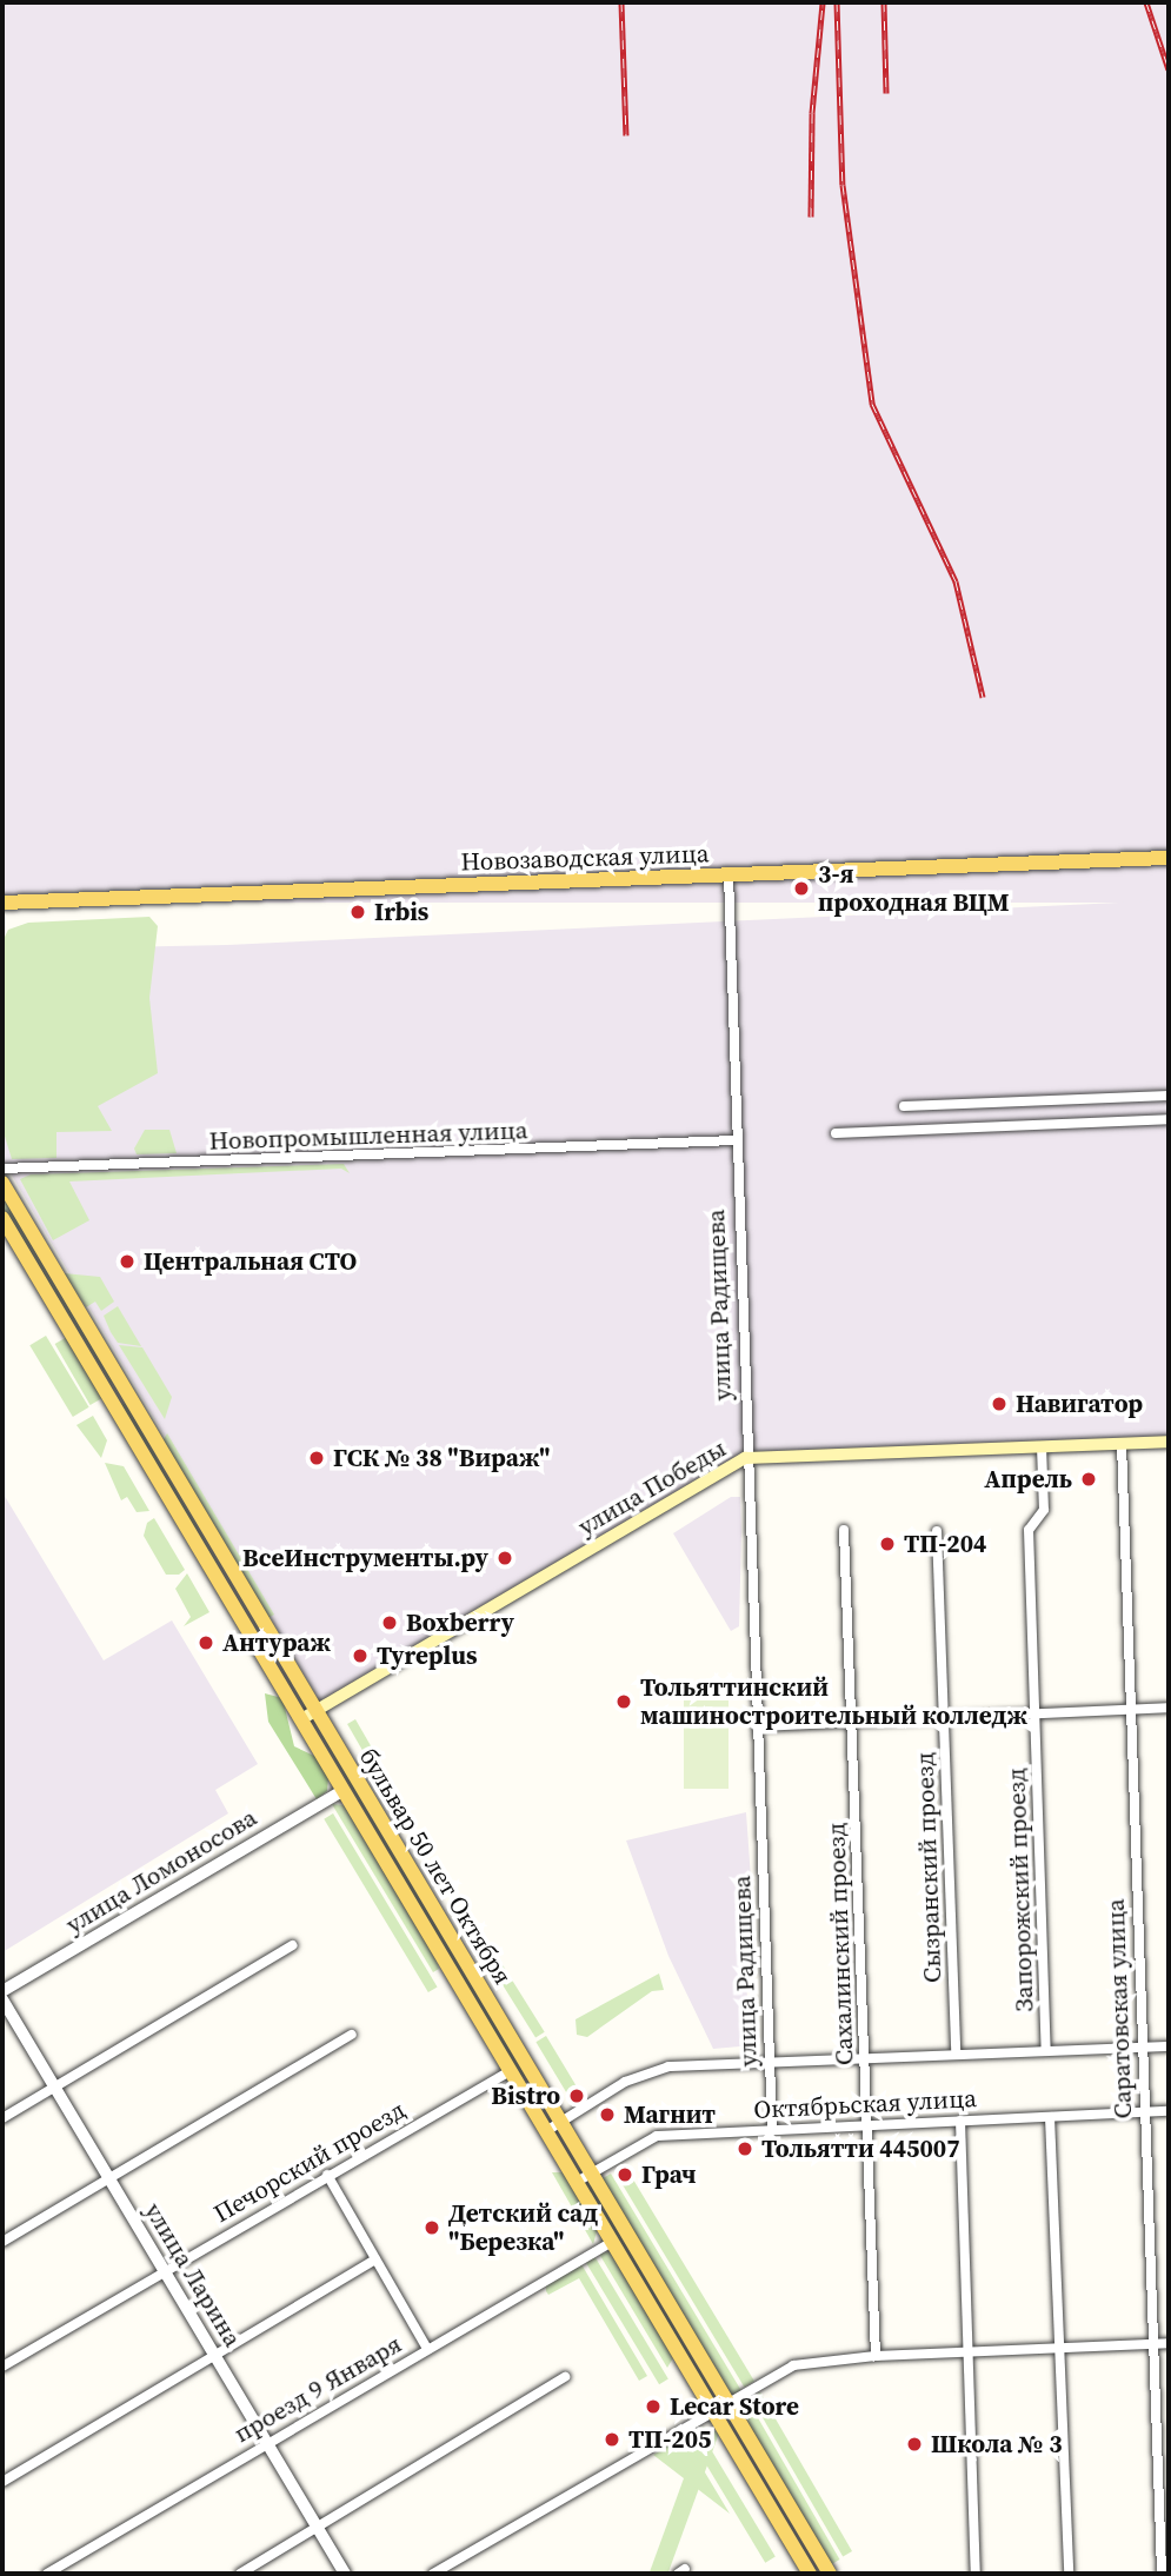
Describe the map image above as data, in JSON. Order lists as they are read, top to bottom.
{
  "streets": {
    "main road": ["Новозаводская улица", "улица Победы", "бульвар 50 лет Октября"],
    "street": [
      "Новопромышленная улица",
      "улица Радищева",
      "Сызранский проезд",
      "улица Ломоносова",
      "Запорожский проезд",
      "Сахалинский проезд",
      "Саратовская улица",
      "Октябрьская улица",
      "Печорский проезд",
      "улица Ларина",
      "проезд 9 Января"
    ]
  },
  "crossings": [
    ["Новозаводская улица", "улица Радищева"],
    ["Новопромышленная улица", "улица Радищева"],
    ["улица Радищева", "улица Победы"],
    ["улица Радищева", "Октябрьская улица"],
    ["улица Победы", "бульвар 50 лет Октября"],
    ["улица Победы", "Запорожский проезд"],
    ["улица Победы", "Саратовская улица"],
    ["бульвар 50 лет Октября", "улица Ломоносова"],
    ["бульвар 50 лет Октября", "Октябрьская улица"],
    ["бульвар 50 лет Октября", "Печорский проезд"],
    ["бульвар 50 лет Октября", "проезд 9 Января"],
    ["Сызранский проезд", "Октябрьская улица"],
    ["Запорожский проезд", "Октябрьская улица"],
    ["Сахалинский проезд", "Октябрьская улица"],
    ["Саратовская улица", "Октябрьская улица"],
    ["Печорский проезд", "улица Ларина"],
    ["улица Ларина", "проезд 9 Января"]
  ],
  "places": [
    "3-я проходная ВЦМ",
    "Irbis",
    "Центральная СТО",
    "Навигатор",
    "ГСК № 38 \"Вираж\"",
    "Апрель",
    "ТП-204",
    "ВсеИнструменты.ру",
    "Boxberry",
    "Антураж",
    "Tyreplus",
    "Тольяттинский машиностроительный колледж",
    "Bistro",
    "Магнит",
    "Тольятти 445007",
    "Грач",
    "Детский сад \"Березка\"",
    "Lecar Store",
    "ТП-205",
    "Школа № 3"
  ]
}
